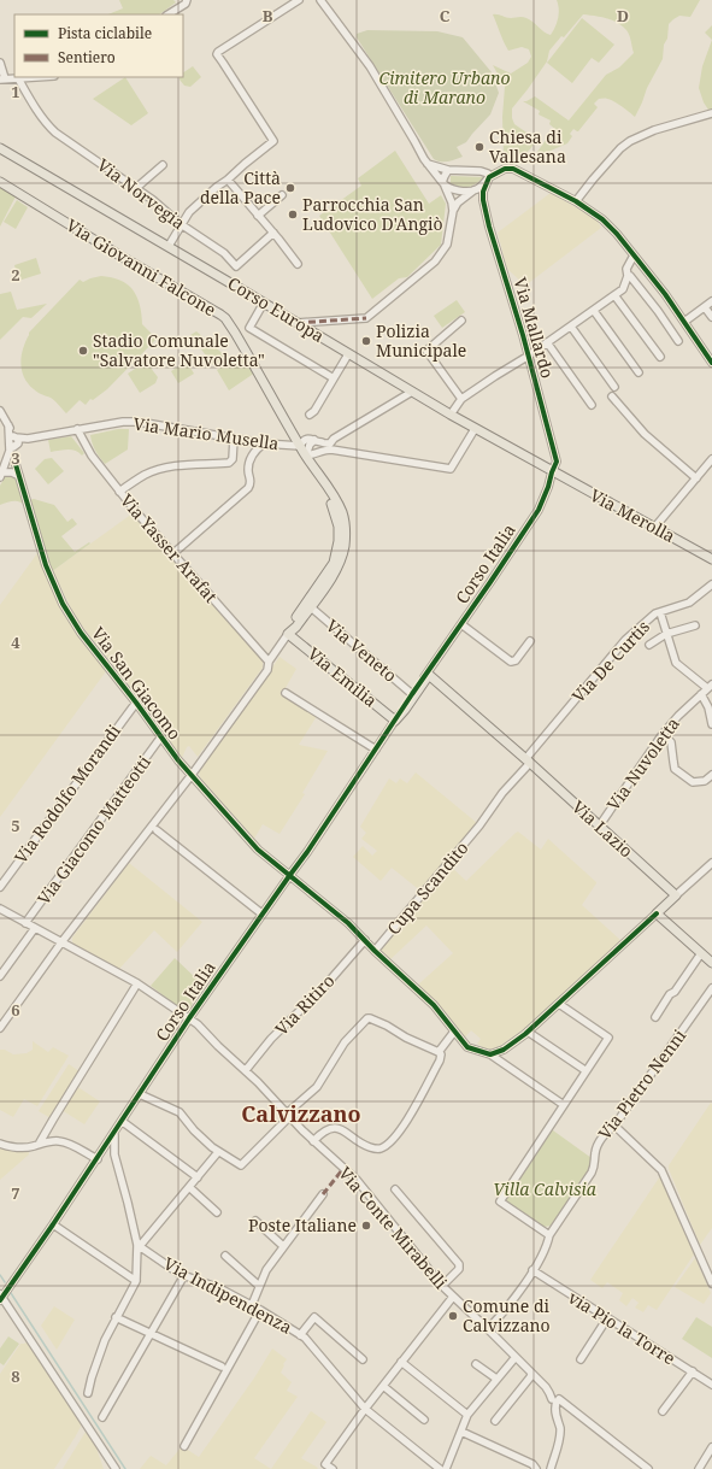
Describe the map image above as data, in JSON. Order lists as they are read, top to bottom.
{
  "streets": {
    "main road": [
      "Via Giovanni Falcone",
      "Corso Europa",
      "Via Merolla",
      "Corso Italia",
      "Via Emilia",
      "Via Lazio"
    ],
    "street": [
      "Via Norvegia",
      "Via Mallardo",
      "Via Mario Musella",
      "Via Yasser Arafat",
      "Via Veneto",
      "Via De Curtis",
      "Via San Giacomo",
      "Via Nuvoletta",
      "Via Rodolfo Morandi",
      "Via Giacomo Matteotti",
      "Cupa Scandito",
      "Via Ritiro",
      "Via Pietro Nenni",
      "Via Conte Mirabelli",
      "Via Indipendenza",
      "via Pio la Torre"
    ]
  },
  "crossings": [
    ["Via Giovanni Falcone", "Via Mario Musella"],
    ["Corso Europa", "Via Mallardo"],
    ["Corso Europa", "Via Merolla"],
    ["Corso Europa", "Corso Italia"],
    ["Via Mallardo", "Via Merolla"],
    ["Via Mallardo", "Corso Italia"],
    ["Via Mario Musella", "Via Yasser Arafat"],
    ["Via Merolla", "Corso Italia"],
    ["Corso Italia", "Via Veneto"],
    ["Corso Italia", "Via Emilia"],
    ["Corso Italia", "Via San Giacomo"],
    ["Corso Italia", "Via Lazio"],
    ["Corso Italia", "Via Conte Mirabelli"],
    ["Via De Curtis", "Via Lazio"],
    ["Via De Curtis", "Cupa Scandito"],
    ["Via San Giacomo", "Via Rodolfo Morandi"],
    ["Via San Giacomo", "Via Giacomo Matteotti"],
    ["Via San Giacomo", "Cupa Scandito"],
    ["Via San Giacomo", "Via Ritiro"],
    ["Via Nuvoletta", "Via Lazio"],
    ["Via Lazio", "Cupa Scandito"],
    ["Via Giacomo Matteotti", "Via Conte Mirabelli"],
    ["Via Ritiro", "Via Conte Mirabelli"],
    ["Via Pietro Nenni", "Via Conte Mirabelli"],
    ["Via Pietro Nenni", "via Pio la Torre"]
  ],
  "districts": ["Calvizzano"],
  "parks": ["Cimitero Urbano di Marano", "Villa Calvisia"],
  "places": [
    "Chiesa di Vallesana",
    "Città della Pace",
    "Parrocchia San Ludovico D'Angiò",
    "Polizia Municipale",
    "Stadio Comunale \"Salvatore Nuvoletta\"",
    "Poste Italiane",
    "Comune di Calvizzano"
  ],
  "legend": ["Pista ciclabile", "Sentiero"],
  "grid": {
    "columns": ["B", "C", "D"],
    "rows": [
      "1",
      "2",
      "3",
      "4",
      "5",
      "6",
      "7",
      "8"
    ]
  }
}
